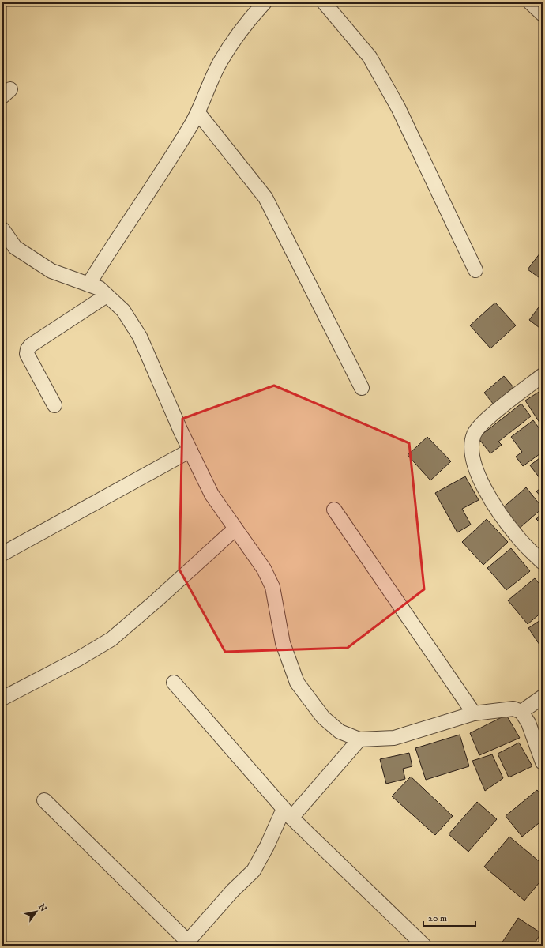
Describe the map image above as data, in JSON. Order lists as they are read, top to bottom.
{
  "scale_bar": "20 m",
  "north": "top right"
}
